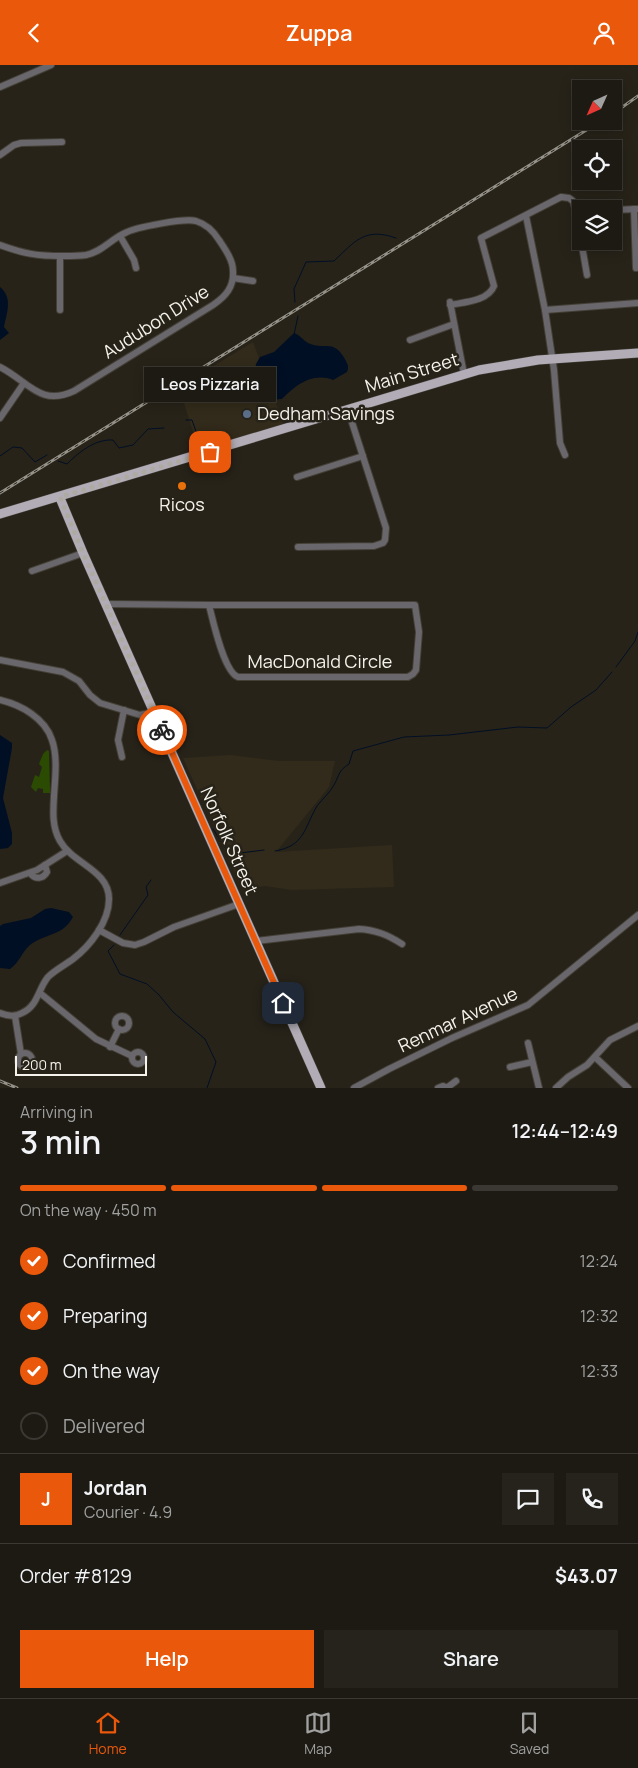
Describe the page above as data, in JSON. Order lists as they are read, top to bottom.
{
  "streets": {
    "main road": ["Main Street", "Norfolk Street"],
    "street": ["Audubon Drive", "MacDonald Circle", "Renmar Avenue"]
  },
  "crossings": [
    ["Main Street", "Norfolk Street"],
    ["MacDonald Circle", "Norfolk Street"]
  ],
  "places": ["Dedham Savings", "Leos Pizzaria", "Ricos"],
  "scale_bar": "200 m",
  "north": "bottom left",
  "page": {
    "header": "Zuppa",
    "bubble": "Leos Pizzaria",
    "scale": "200 m",
    "heading": ["3 min", "Arriving in", "12:44–12:49"],
    "panel": [
      "Jordan",
      "Courier · 4.9",
      "Order #8129",
      "$43.07"
    ],
    "bar": "On the way · 450 m",
    "list": [
      ["Confirmed", "12:24"],
      ["Preparing", "12:32"],
      ["On the way", "12:33"],
      "Delivered"
    ],
    "round": "J",
    "buttons": ["Help", "Share"],
    "tabs": ["Home", "Map", "Saved"]
  }
}
